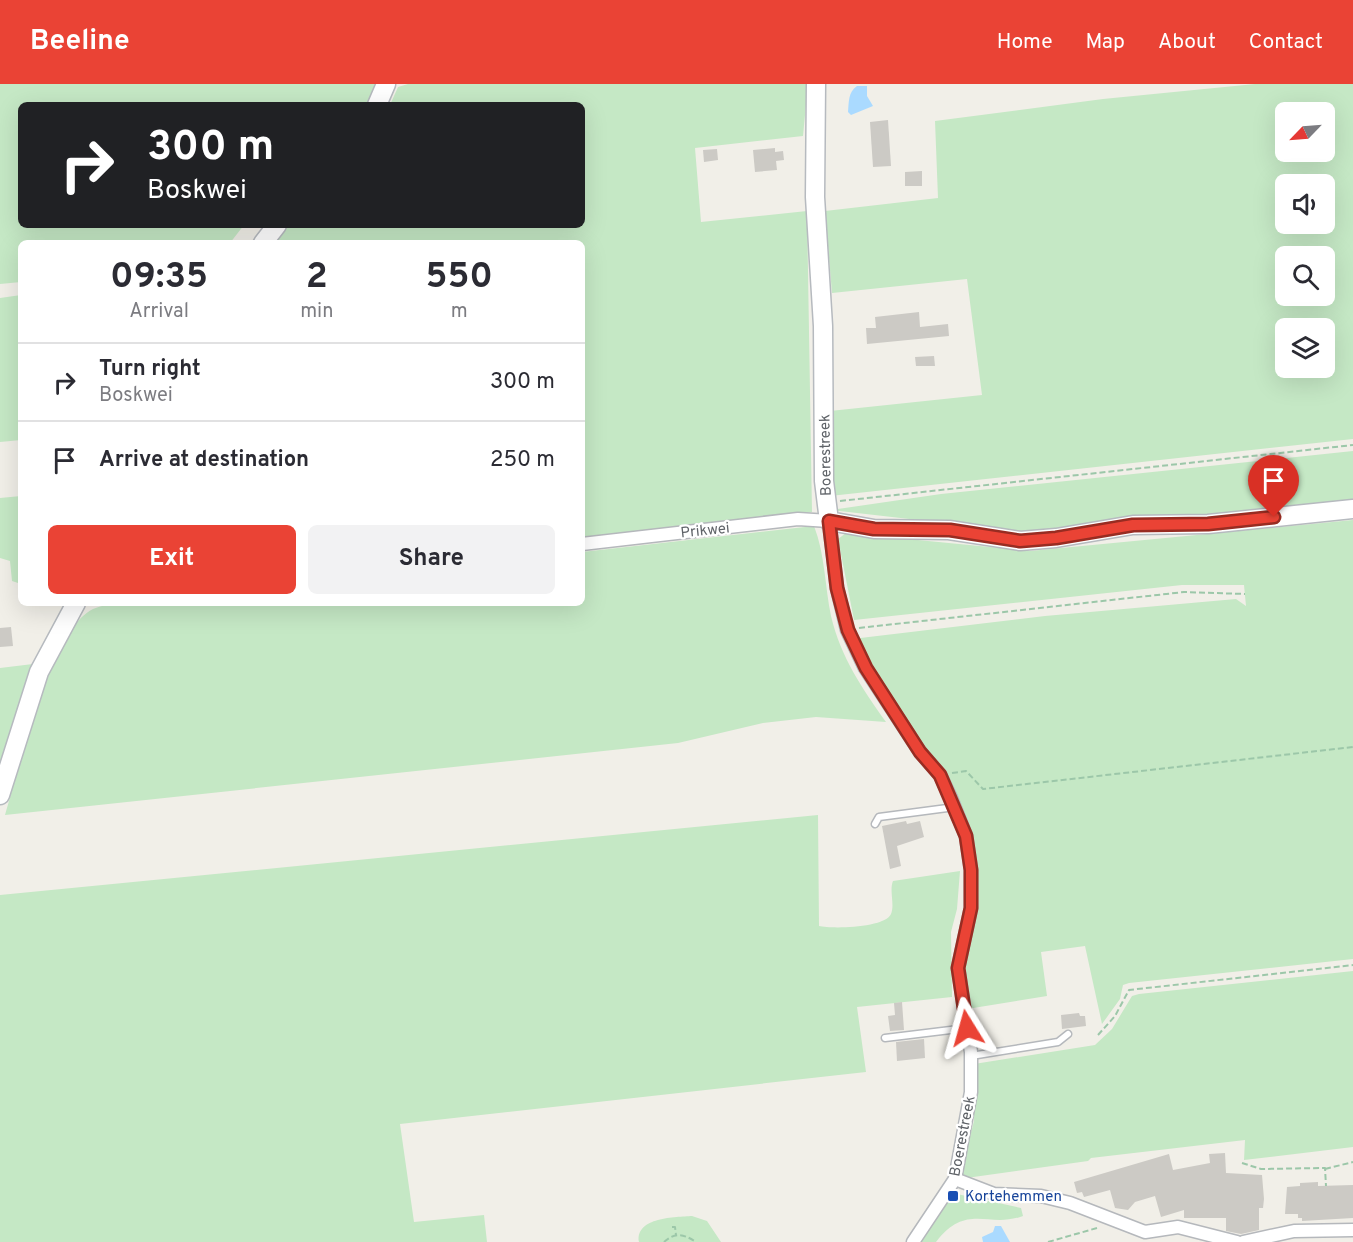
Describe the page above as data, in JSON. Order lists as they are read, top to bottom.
{
  "streets": {
    "street": ["Boerestreek", "Prikwei"]
  },
  "crossings": [
    ["Boerestreek", "Prikwei"]
  ],
  "places": {
    "transit": ["Kortehemmen"]
  },
  "north": "bottom left",
  "page": {
    "header": "Beeline",
    "nav": [
      "Home",
      "Map",
      "About",
      "Contact"
    ],
    "turn": ["300 m", "Boskwei"],
    "eta": [
      "09:35",
      "Arrival",
      "2",
      "min",
      "550",
      "m"
    ],
    "list": [
      {
        "name": "Turn right",
        "note": "Boskwei",
        "value": "300 m"
      },
      {
        "name": "Arrive at destination",
        "value": "250 m"
      }
    ],
    "buttons": ["Exit", "Share"]
  }
}
